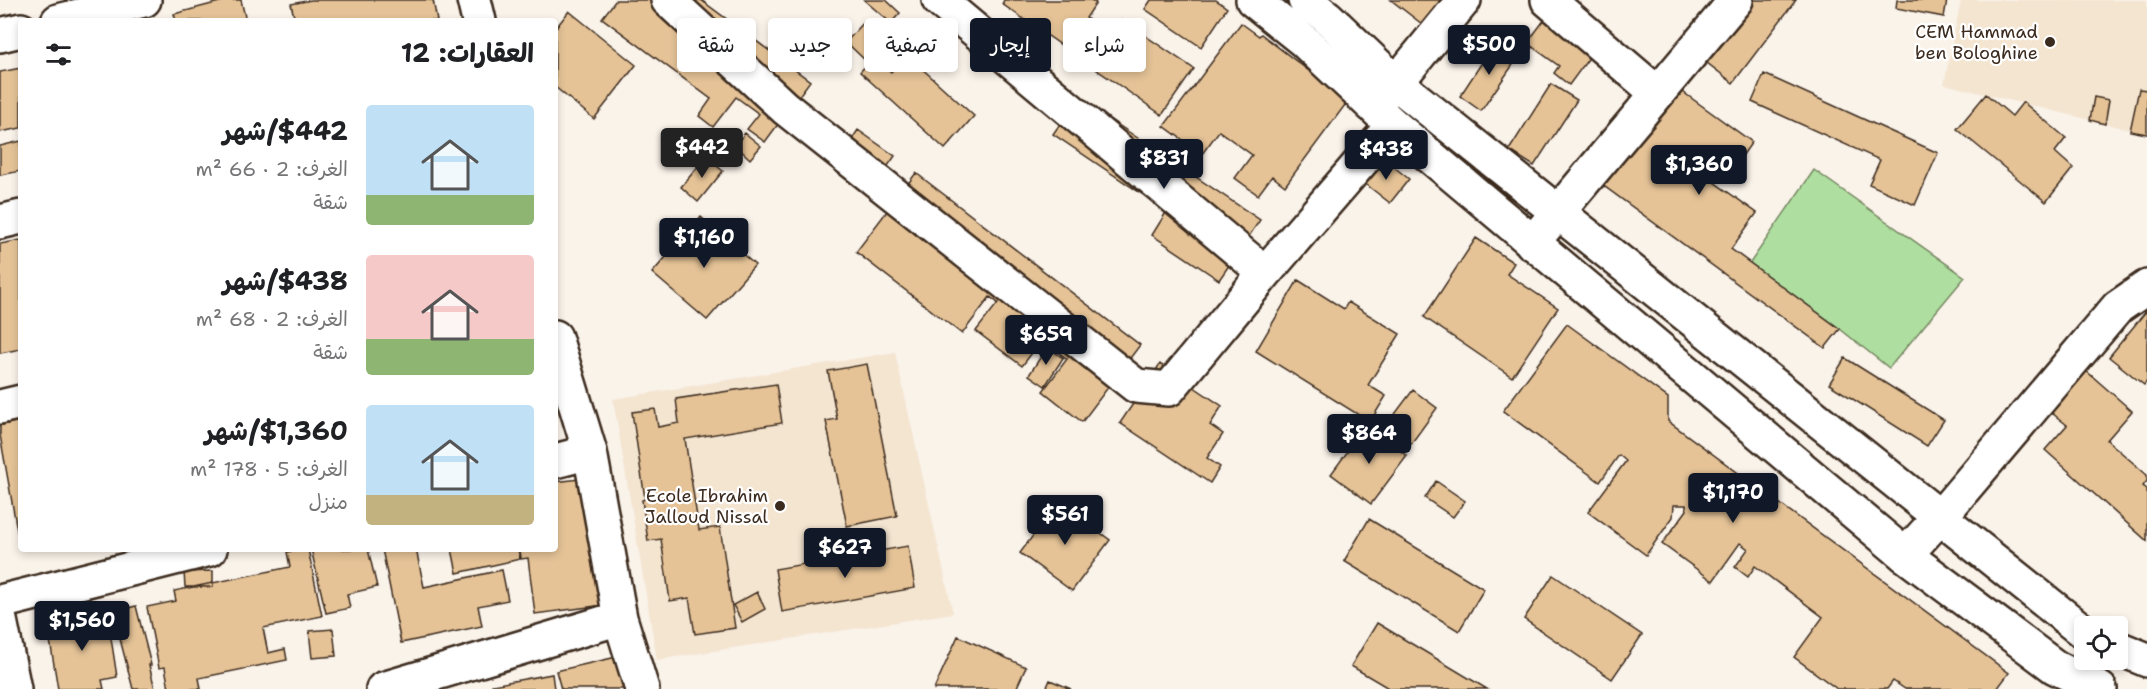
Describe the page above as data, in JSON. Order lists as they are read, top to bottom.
{
  "places": ["CEM Hammad ben Bologhine", "Ecole Ibrahim Jalloud Nissal"],
  "page": {
    "chip": [
      "شراء",
      "إيجار",
      "تصفية",
      "جديد",
      "شقة"
    ],
    "heading": "العقارات: 12",
    "price": [
      "$500",
      "$442",
      "$438",
      "$831",
      "$1,360",
      "$1,160",
      "$659",
      "$864",
      "$1,170",
      "$561",
      "$627",
      "$1,560"
    ],
    "list": [
      {
        "name": "$442/شهر",
        "note": "الغرف: 2 · 66 m² · شقة"
      },
      {
        "name": "$438/شهر",
        "note": "الغرف: 2 · 68 m² · شقة"
      },
      {
        "name": "$1,360/شهر",
        "note": "الغرف: 5 · 178 m² · منزل"
      }
    ]
  }
}
